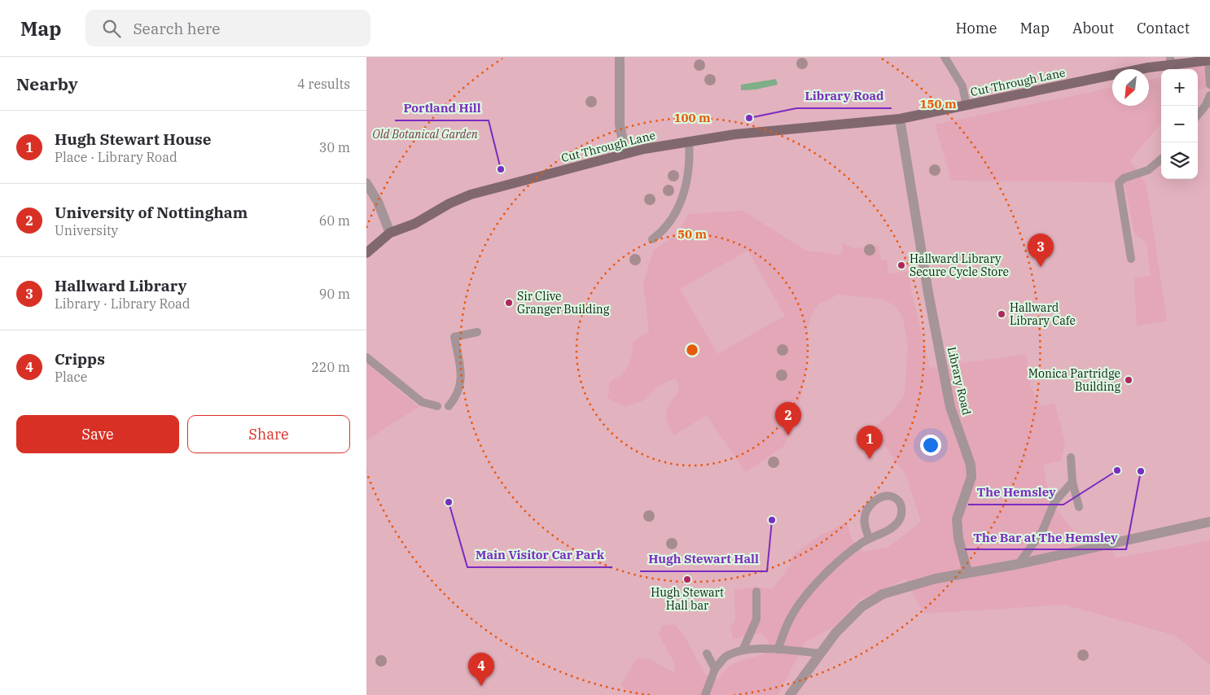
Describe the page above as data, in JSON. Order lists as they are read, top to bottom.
{
  "streets": {
    "street": ["Cut Through Lane", "Library Road"]
  },
  "crossings": [
    ["Cut Through Lane", "Library Road"]
  ],
  "parks": ["Old Botanical Garden"],
  "places": [
    "Library Road",
    "Portland Hill",
    "Hallward Library Secure Cycle Store",
    "Sir Clive Granger Building",
    "Hallward Library Cafe",
    "Monica Partridge Building",
    "The Hemsley",
    "The Bar at The Hemsley",
    "Main Visitor Car Park",
    "Hugh Stewart Hall",
    "Hugh Stewart Hall bar"
  ],
  "north": "bottom left",
  "page": {
    "header": "Map",
    "search": "Search here",
    "nav": [
      "Home",
      "Map",
      "About",
      "Contact"
    ],
    "heading": ["Nearby", "4 results"],
    "map_buttons": ["+", "−"],
    "list": [
      {
        "mark": "1",
        "name": "Hugh Stewart House",
        "note": "Place · Library Road",
        "value": "30 m"
      },
      {
        "mark": "2",
        "name": "University of Nottingham",
        "note": "University",
        "value": "60 m"
      },
      {
        "mark": "3",
        "name": "Hallward Library",
        "note": "Library · Library Road",
        "value": "90 m"
      },
      {
        "mark": "4",
        "name": "Cripps",
        "note": "Place",
        "value": "220 m"
      }
    ],
    "pins": [
      "3",
      "2",
      "1",
      "4"
    ],
    "buttons": ["Save", "Share"]
  },
  "rings": ["150 m", "100 m", "50 m"]
}
